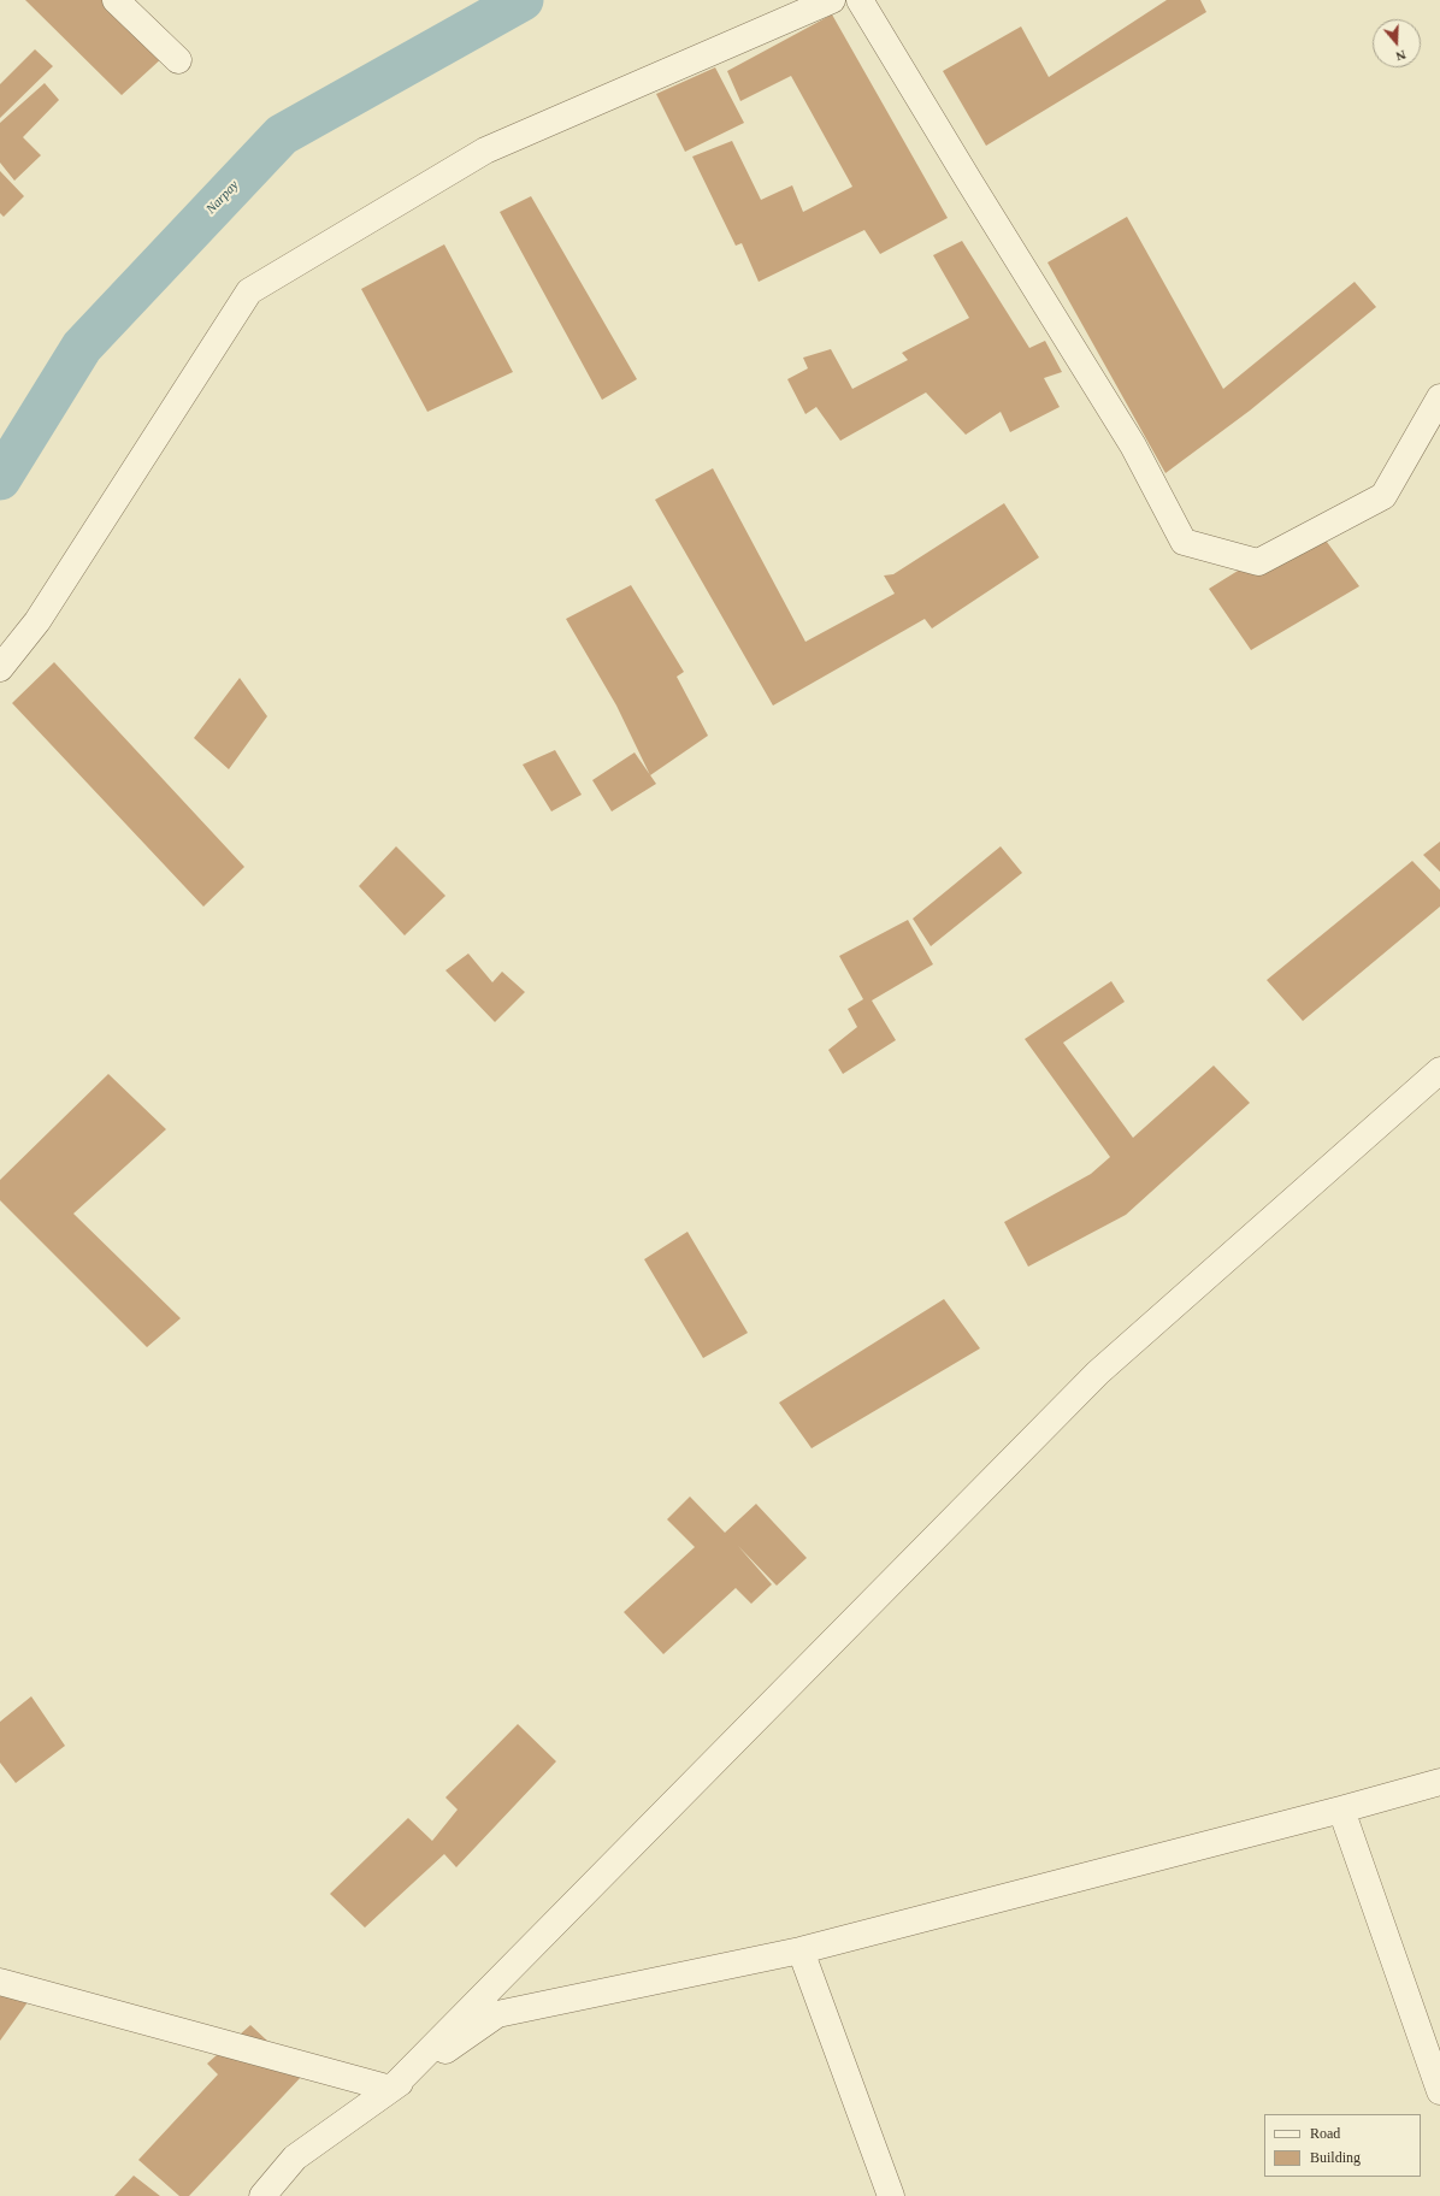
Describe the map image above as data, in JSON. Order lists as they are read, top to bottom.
{
  "water": ["Narpay"],
  "legend": ["Road", "Building"],
  "north": "bottom"
}
